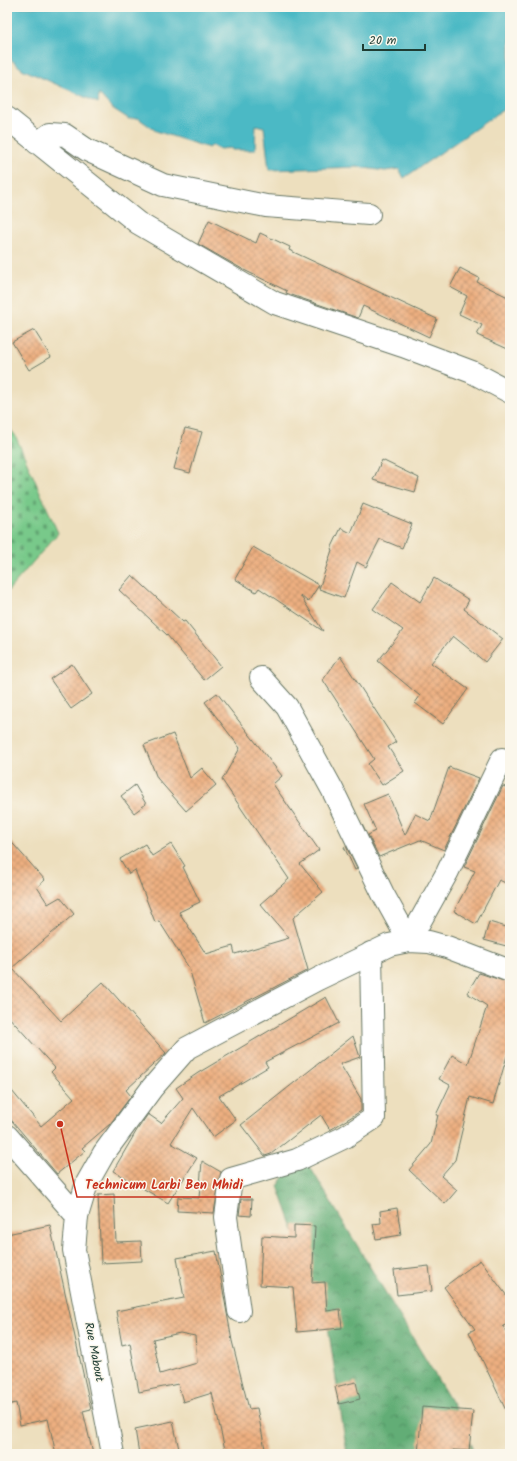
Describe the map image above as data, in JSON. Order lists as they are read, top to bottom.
{
  "streets": {
    "street": ["Rue Mabout"]
  },
  "places": ["Technicum Larbi Ben Mhidi"],
  "scale_bar": "20 m"
}
